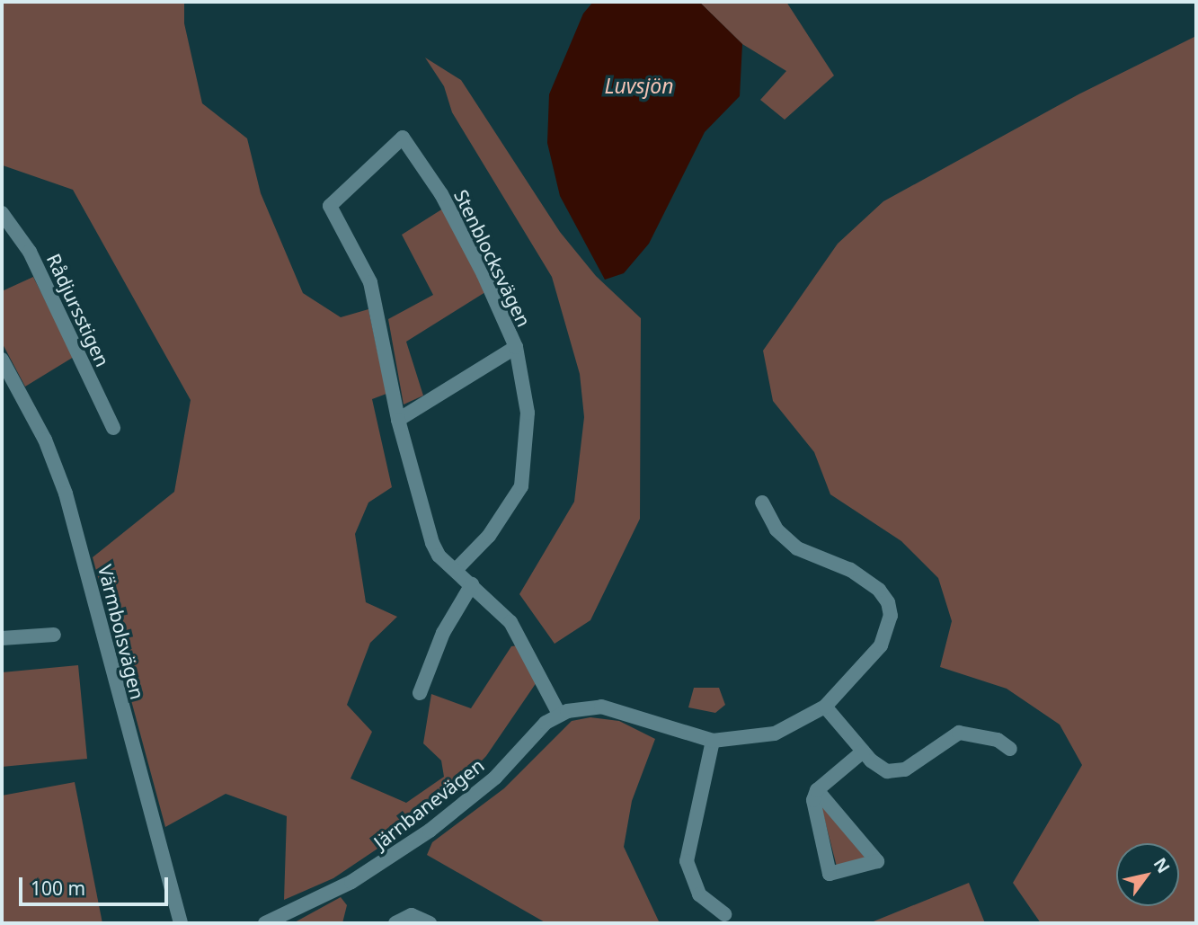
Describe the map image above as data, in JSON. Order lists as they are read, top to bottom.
{
  "streets": {
    "street": [
      "Stenblocksvägen",
      "Rådjursstigen",
      "Värmbolsvägen",
      "Järnbanevägen"
    ]
  },
  "crossings": [
    ["Stenblocksvägen", "Järnbanevägen"]
  ],
  "water": ["Luvsjön"],
  "scale_bar": "100 m",
  "north": "top right"
}
